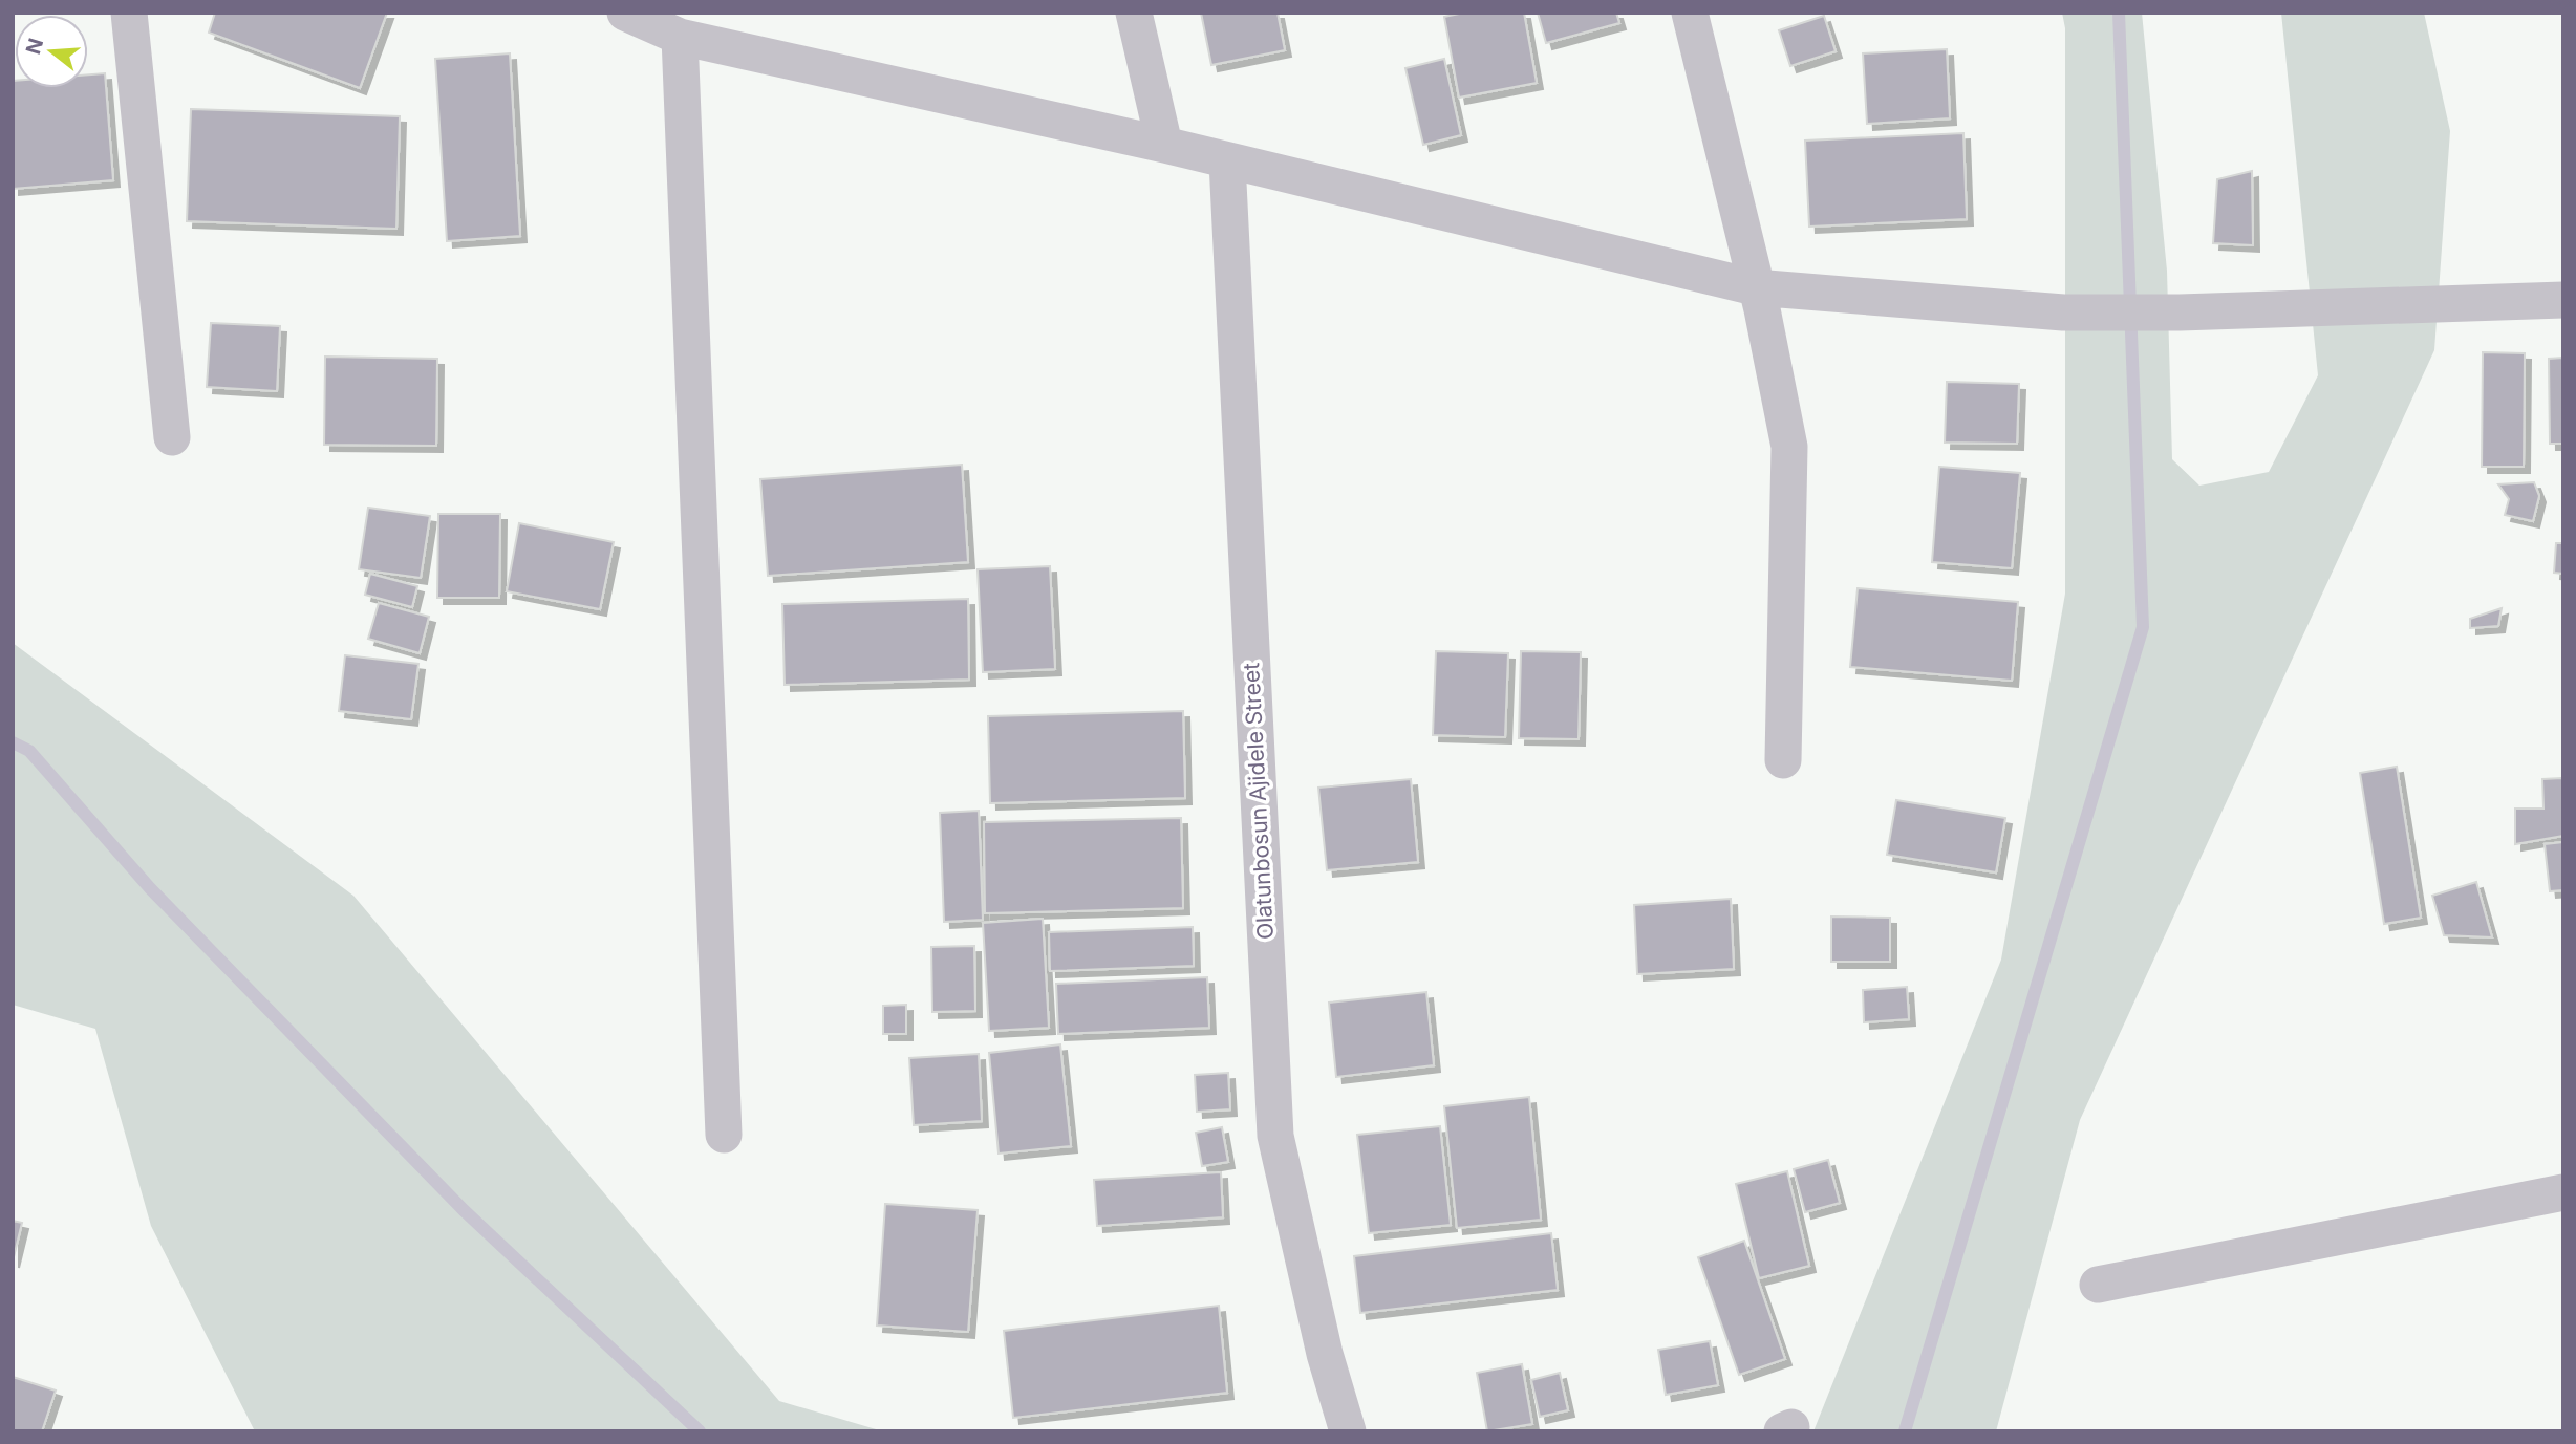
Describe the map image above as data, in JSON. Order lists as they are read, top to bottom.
{
  "streets": {
    "street": ["Olatunbosun Ajidele Street"]
  },
  "north": "left"
}
